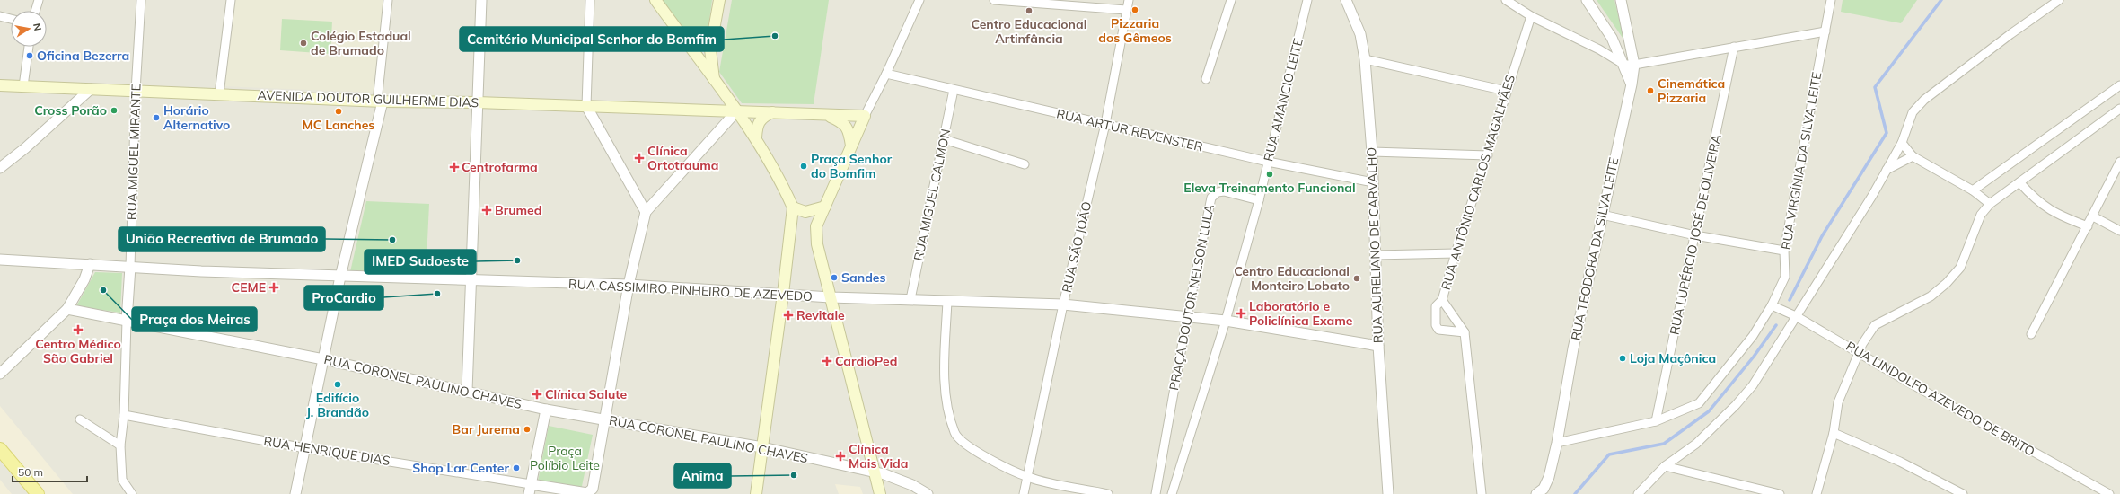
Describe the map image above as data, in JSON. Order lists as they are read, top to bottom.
{
  "streets": {
    "main road": ["AVENIDA DOUTOR GUILHERME DIAS"],
    "street": [
      "RUA AMANCIO LEITE",
      "RUA ARTUR REVENSTER",
      "RUA MIGUEL MIRANTE",
      "RUA VIRGÍNIA DA SILVA LEITE",
      "RUA ANTÔNIO CARLOS MAGALHÃES",
      "RUA MIGUEL CALMON",
      "RUA LUPÉRCIO JOSÉ DE OLIVEIRA",
      "RUA AURELIANO DE CARVALHO",
      "RUA SÃO JOÃO",
      "RUA TEODORA DA SILVA LEITE",
      "RUA CASSIMIRO PINHEIRO DE AZEVEDO",
      "PRAÇA DOUTOR NELSON LULA",
      "RUA CORONEL PAULINO CHAVES",
      "RUA LINDOLFO AZEVEDO DE BRITO",
      "RUA HENRIQUE DIAS"
    ]
  },
  "crossings": [
    ["AVENIDA DOUTOR GUILHERME DIAS", "RUA MIGUEL MIRANTE"],
    ["RUA AMANCIO LEITE", "RUA ARTUR REVENSTER"],
    ["RUA AMANCIO LEITE", "PRAÇA DOUTOR NELSON LULA"],
    ["RUA ARTUR REVENSTER", "RUA MIGUEL CALMON"],
    ["RUA ARTUR REVENSTER", "RUA AURELIANO DE CARVALHO"],
    ["RUA ARTUR REVENSTER", "RUA SÃO JOÃO"],
    ["RUA MIGUEL MIRANTE", "RUA CASSIMIRO PINHEIRO DE AZEVEDO"],
    ["RUA MIGUEL MIRANTE", "RUA CORONEL PAULINO CHAVES"],
    ["RUA MIGUEL MIRANTE", "RUA HENRIQUE DIAS"],
    ["RUA VIRGÍNIA DA SILVA LEITE", "RUA LUPÉRCIO JOSÉ DE OLIVEIRA"],
    ["RUA VIRGÍNIA DA SILVA LEITE", "RUA LINDOLFO AZEVEDO DE BRITO"],
    ["RUA MIGUEL CALMON", "RUA CASSIMIRO PINHEIRO DE AZEVEDO"],
    ["RUA AURELIANO DE CARVALHO", "RUA CASSIMIRO PINHEIRO DE AZEVEDO"],
    ["RUA SÃO JOÃO", "RUA CASSIMIRO PINHEIRO DE AZEVEDO"],
    ["RUA CASSIMIRO PINHEIRO DE AZEVEDO", "PRAÇA DOUTOR NELSON LULA"]
  ],
  "parks": ["Praça Políbio Leite"],
  "places": {
    "other": [
      "Pizzaria dos Gêmeos",
      "Centro Educacional Artinfância",
      "Cemitério Municipal Senhor do Bomfim",
      "Colégio Estadual de Brumado",
      "Oficina Bezerra",
      "Cinemática Pizzaria",
      "Cross Porão",
      "MC Lanches",
      "Horário Alternativo",
      "Praça Senhor do Bomfim",
      "Eleva Treinamento Funcional",
      "União Recreativa de Brumado",
      "IMED Sudoeste",
      "Sandes",
      "Centro Educacional Monteiro Lobato",
      "Praça dos Meiras",
      "ProCardio",
      "Loja Maçônica",
      "Edifício J. Brandão",
      "Bar Jurema",
      "Shop Lar Center",
      "Anima"
    ],
    "health": [
      "Clínica Ortotrauma",
      "Centrofarma",
      "Brumed",
      "CEME",
      "Laboratório e Policlínica Exame",
      "Revitale",
      "Centro Médico São Gabriel",
      "CardioPed",
      "Clínica Salute",
      "Clínica Mais Vida"
    ]
  },
  "scale_bar": "50 m",
  "north": "right"
}
